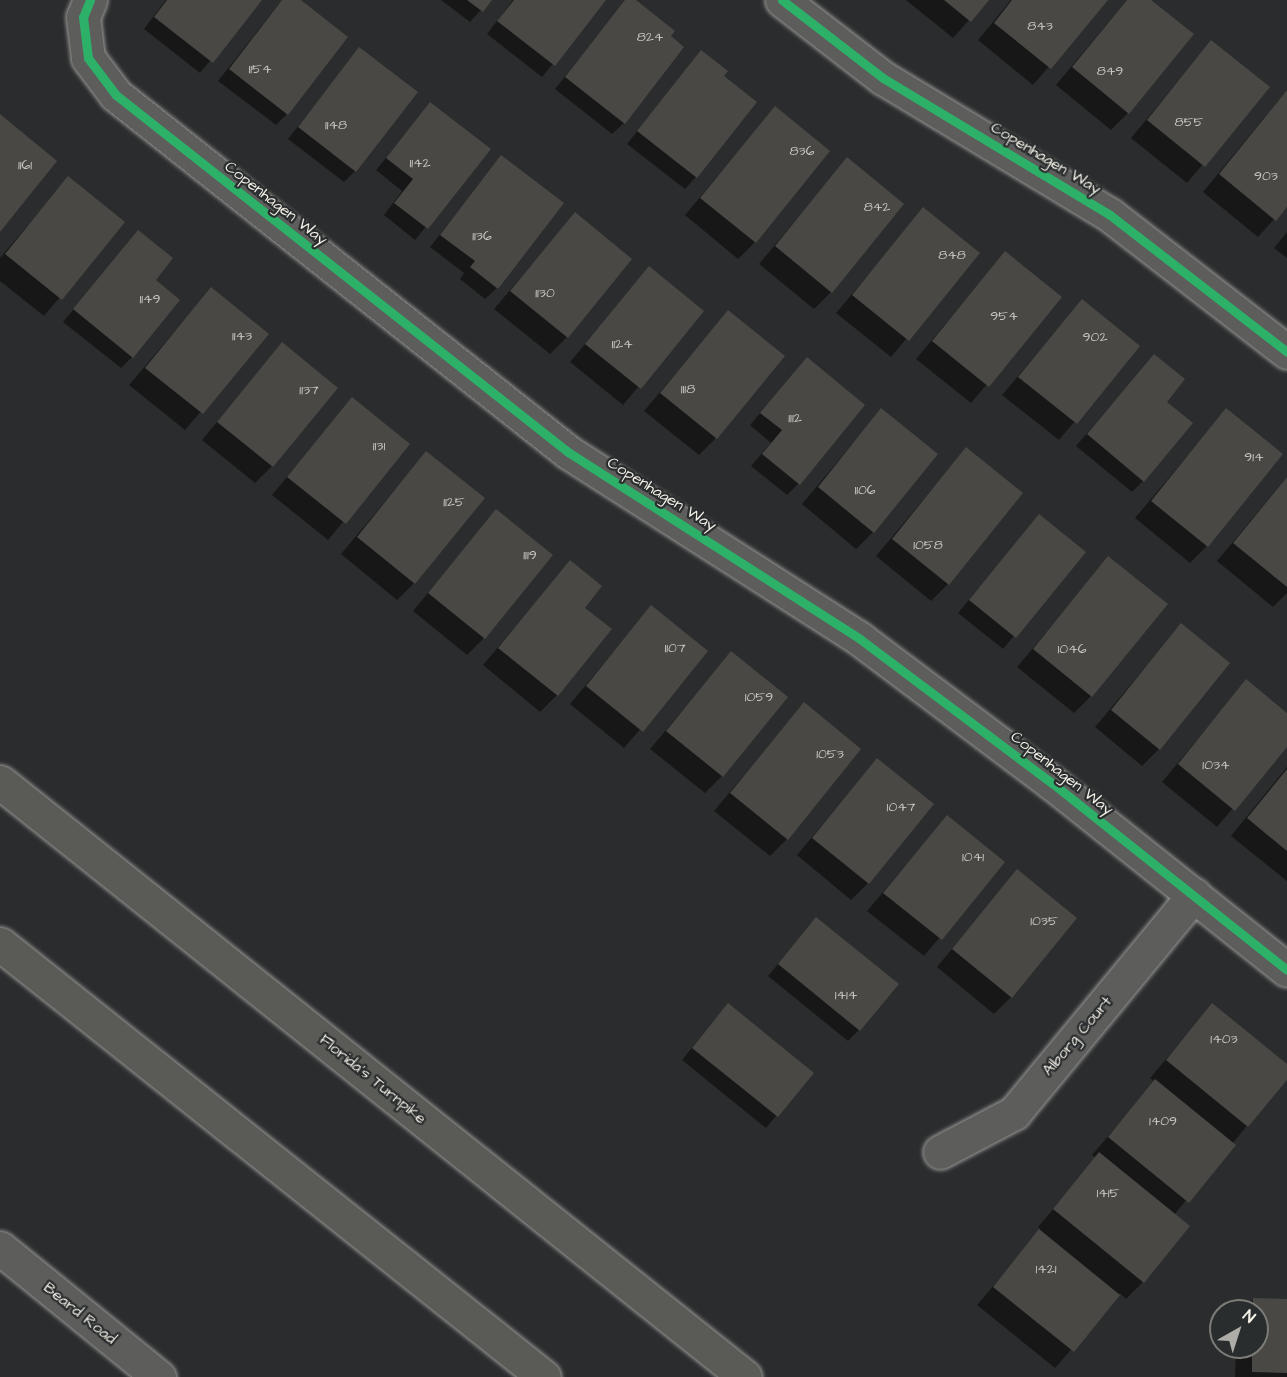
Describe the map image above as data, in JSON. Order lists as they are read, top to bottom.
{
  "streets": {
    "highway": ["Florida's Turnpike"],
    "street": ["Copenhagen Way", "Alborg Court", "Beard Road"]
  },
  "crossings": [
    ["Copenhagen Way", "Alborg Court"]
  ],
  "house_numbers": [
    "843",
    "824",
    "1154",
    "849",
    "855",
    "1148",
    "836",
    "1142",
    "1161",
    "903",
    "842",
    "1136",
    "848",
    "1130",
    "1149",
    "954",
    "1143",
    "902",
    "1124",
    "1118",
    "1137",
    "1112",
    "1131",
    "914",
    "1106",
    "1125",
    "1058",
    "1119",
    "1107",
    "1046",
    "1059",
    "1053",
    "1034",
    "1047",
    "1041",
    "1035",
    "1414",
    "1403",
    "1409",
    "1415",
    "1421"
  ],
  "north": "top right"
}
